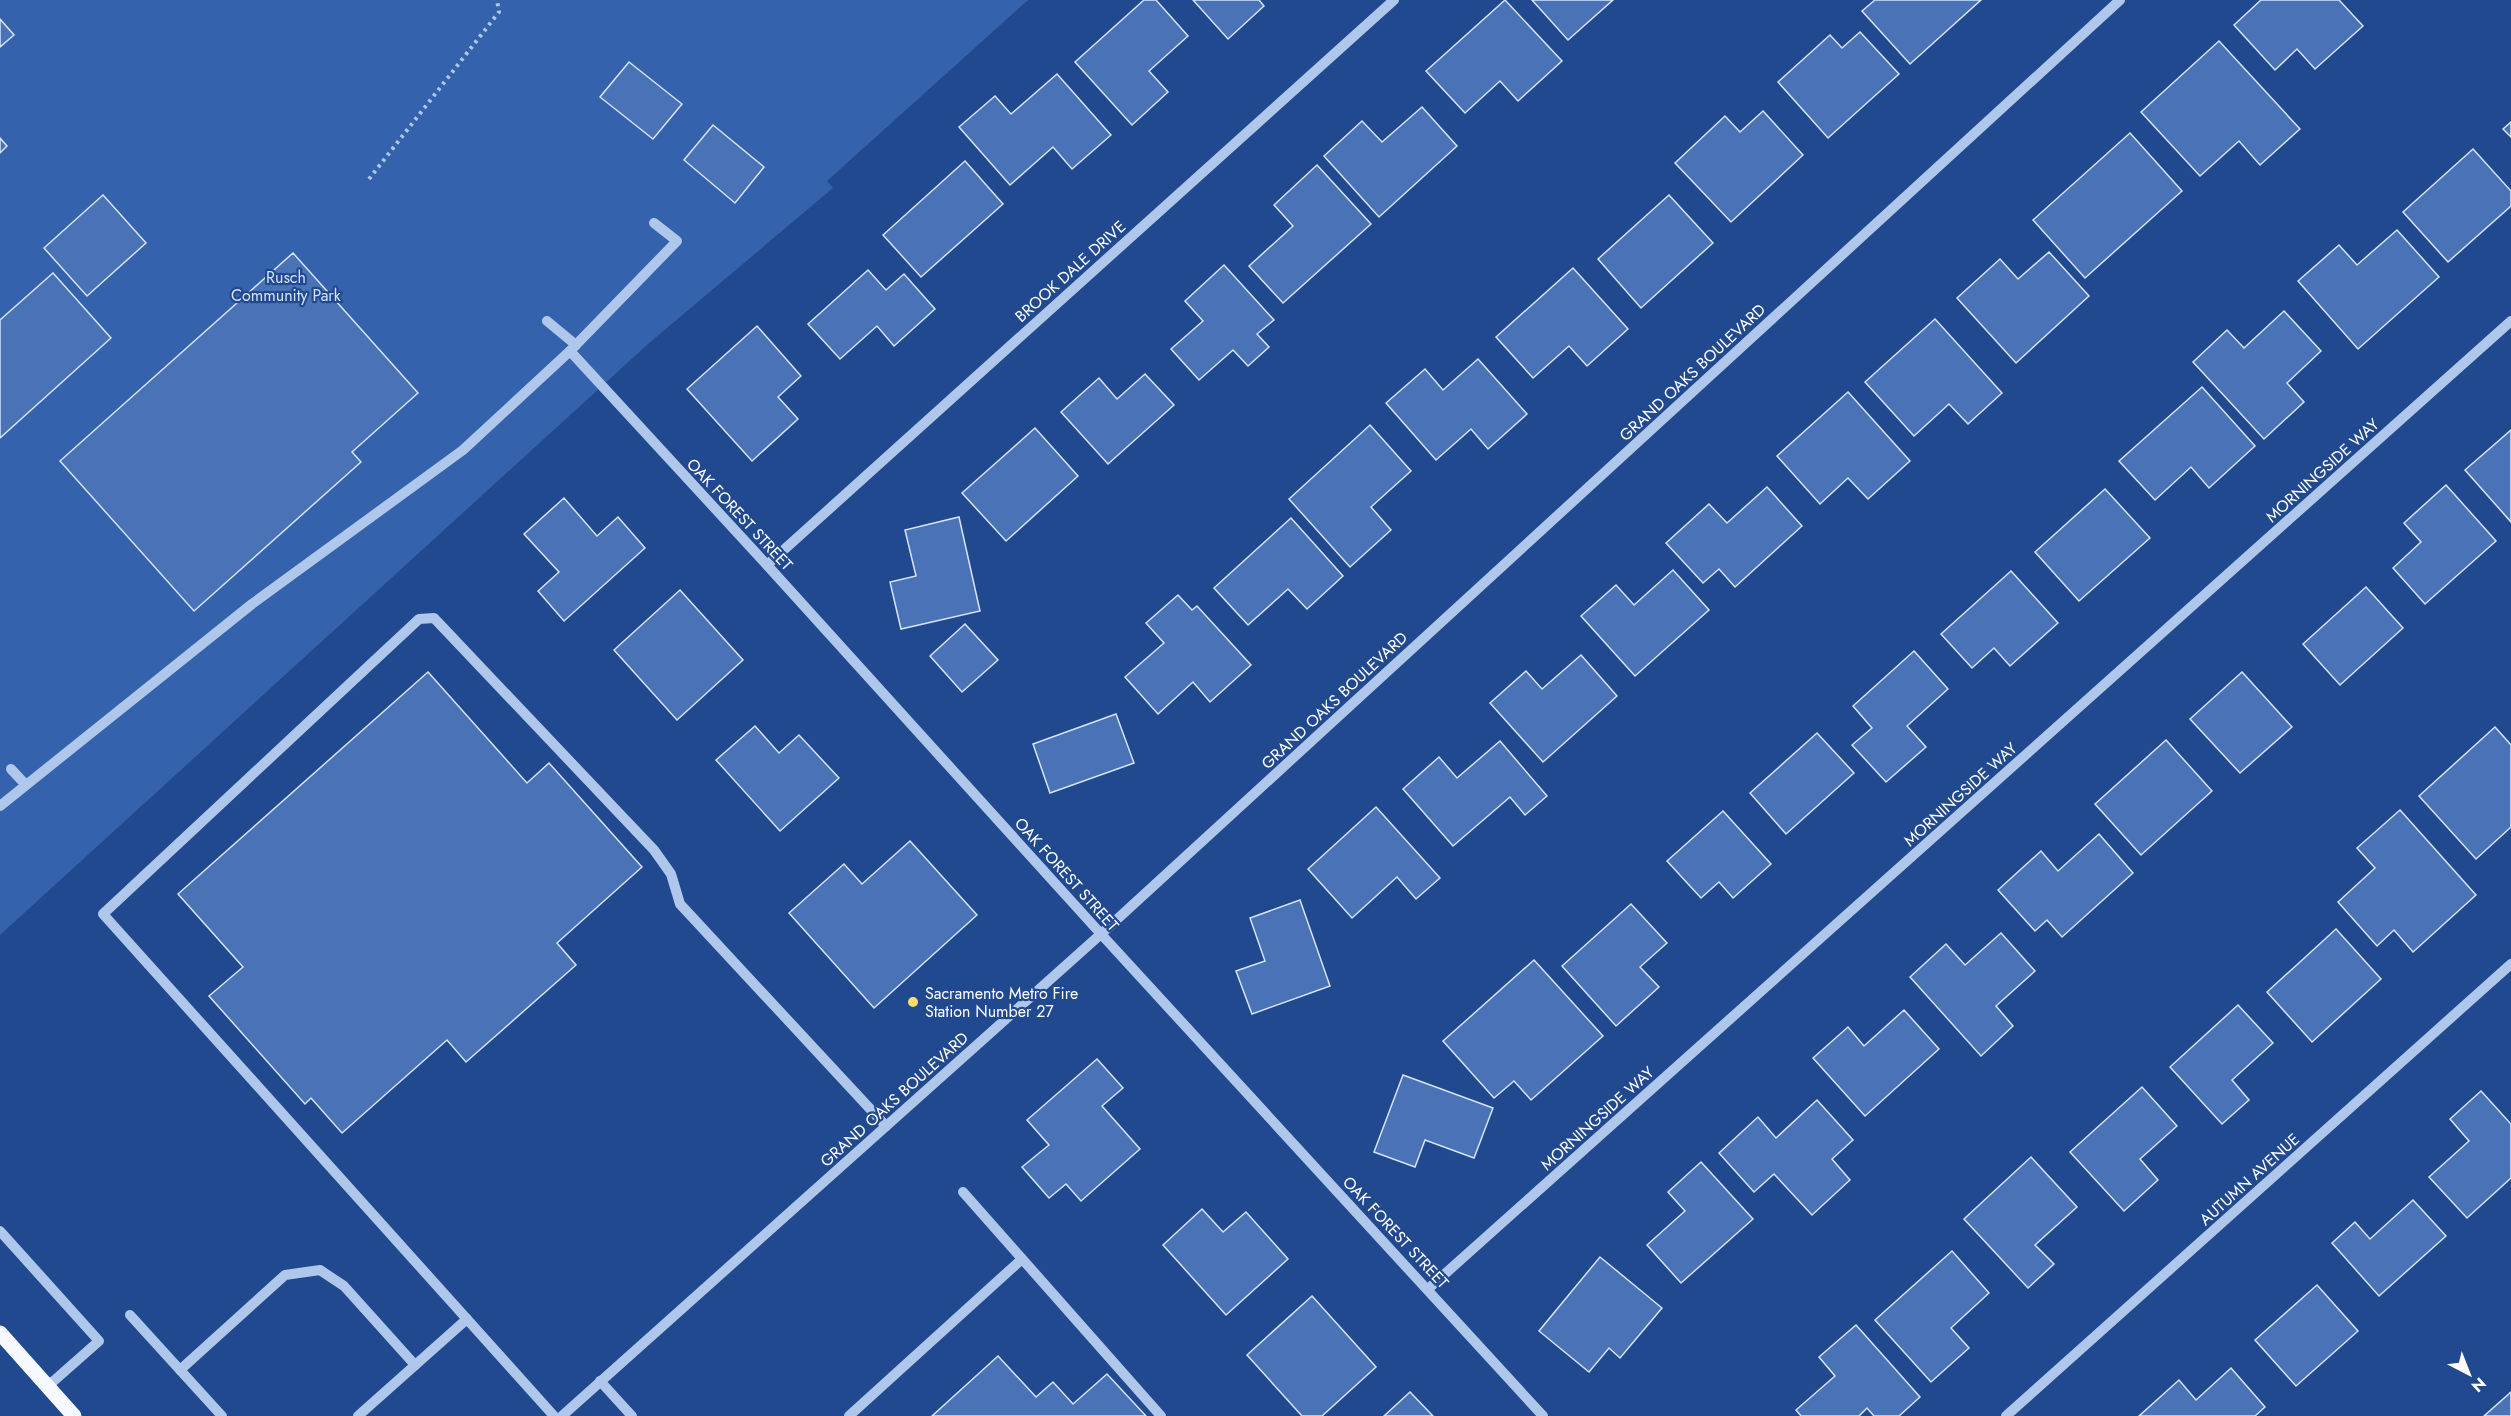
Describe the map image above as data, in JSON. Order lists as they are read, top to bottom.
{
  "streets": {
    "street": [
      "BROOK DALE DRIVE",
      "GRAND OAKS BOULEVARD",
      "MORNINGSIDE WAY",
      "OAK FOREST STREET",
      "AUTUMN AVENUE"
    ]
  },
  "crossings": [
    ["BROOK DALE DRIVE", "OAK FOREST STREET"],
    ["GRAND OAKS BOULEVARD", "OAK FOREST STREET"],
    ["MORNINGSIDE WAY", "OAK FOREST STREET"]
  ],
  "parks": ["Rusch Community Park"],
  "places": ["Sacramento Metro Fire Station Number 27"],
  "north": "bottom right"
}
